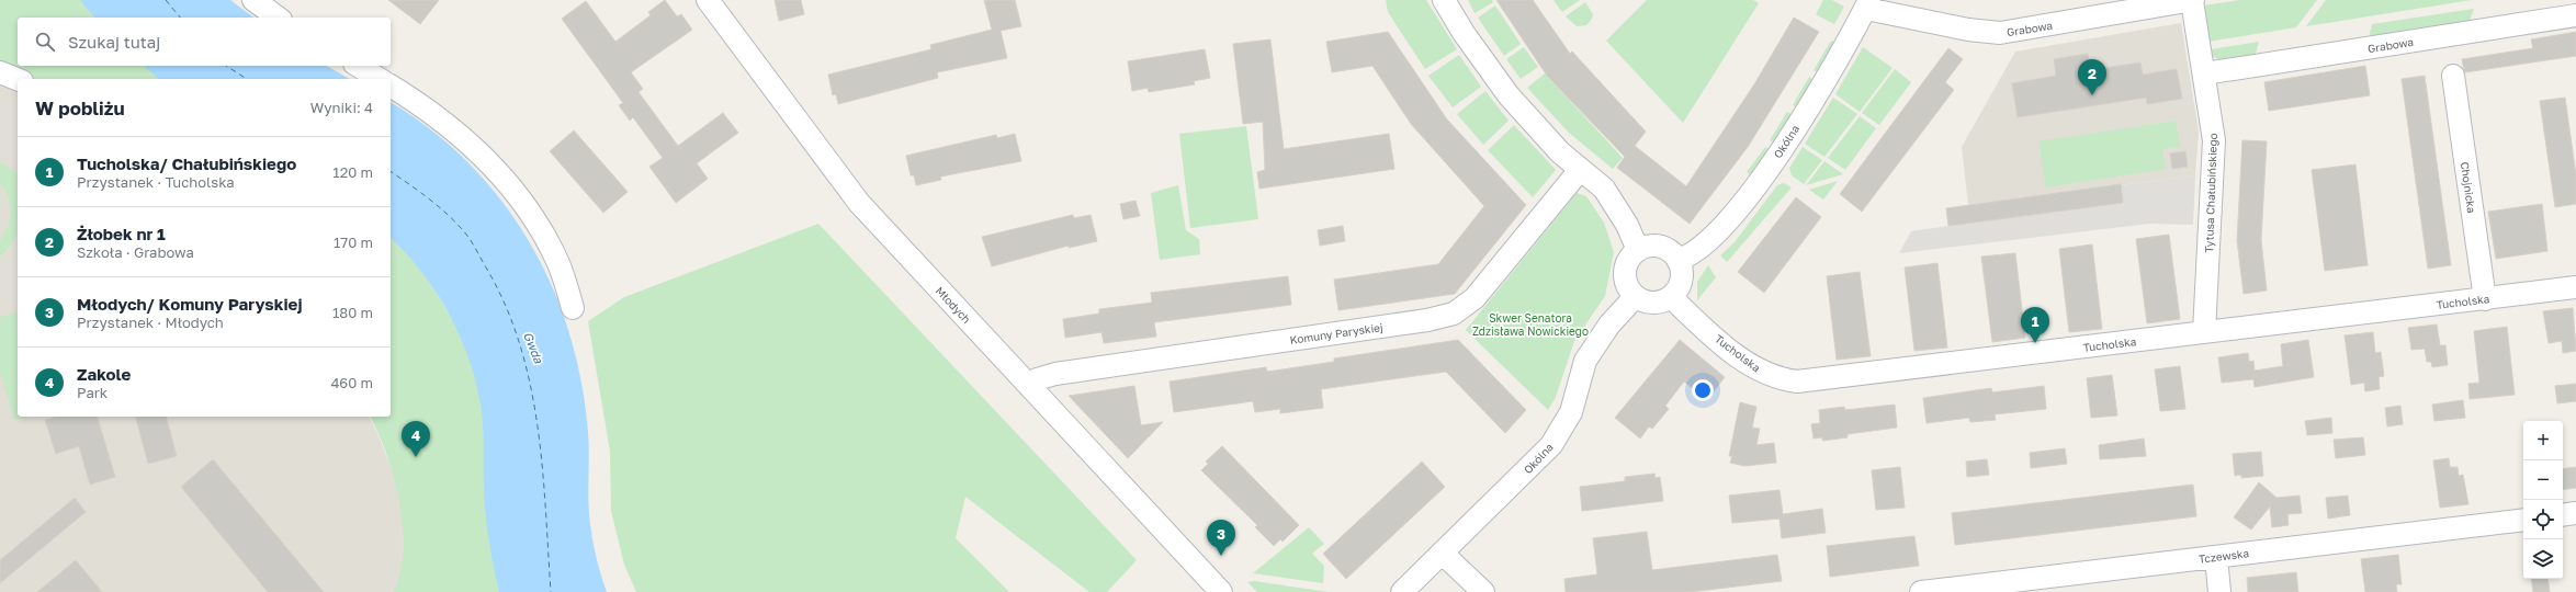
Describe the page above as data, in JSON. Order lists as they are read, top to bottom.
{
  "streets": {
    "street": [
      "Grabowa",
      "Okólna",
      "Chojnicka",
      "Tytusa Chałubińskiego",
      "Tucholska",
      "Młodych",
      "Komuny Paryskiej",
      "Tczewska"
    ]
  },
  "crossings": [
    ["Grabowa", "Okólna"],
    ["Grabowa", "Tytusa Chałubińskiego"],
    ["Okólna", "Tucholska"],
    ["Chojnicka", "Tucholska"],
    ["Tytusa Chałubińskiego", "Tucholska"],
    ["Młodych", "Komuny Paryskiej"]
  ],
  "water": ["Gwda"],
  "parks": ["Skwer Senatora Zdzisława Nowickiego"],
  "page": {
    "search": "Szukaj tutaj",
    "pins": [
      "2",
      "1",
      "4",
      "3"
    ],
    "heading": ["W pobliżu", "Wyniki: 4"],
    "list": [
      {
        "mark": "1",
        "name": "Tucholska/ Chałubińskiego",
        "note": "Przystanek · Tucholska",
        "value": "120 m"
      },
      {
        "mark": "2",
        "name": "Żłobek nr 1",
        "note": "Szkoła · Grabowa",
        "value": "170 m"
      },
      {
        "mark": "3",
        "name": "Młodych/ Komuny Paryskiej",
        "note": "Przystanek · Młodych",
        "value": "180 m"
      },
      {
        "mark": "4",
        "name": "Zakole",
        "note": "Park",
        "value": "460 m"
      }
    ],
    "map_buttons": ["+", "−"]
  }
}
